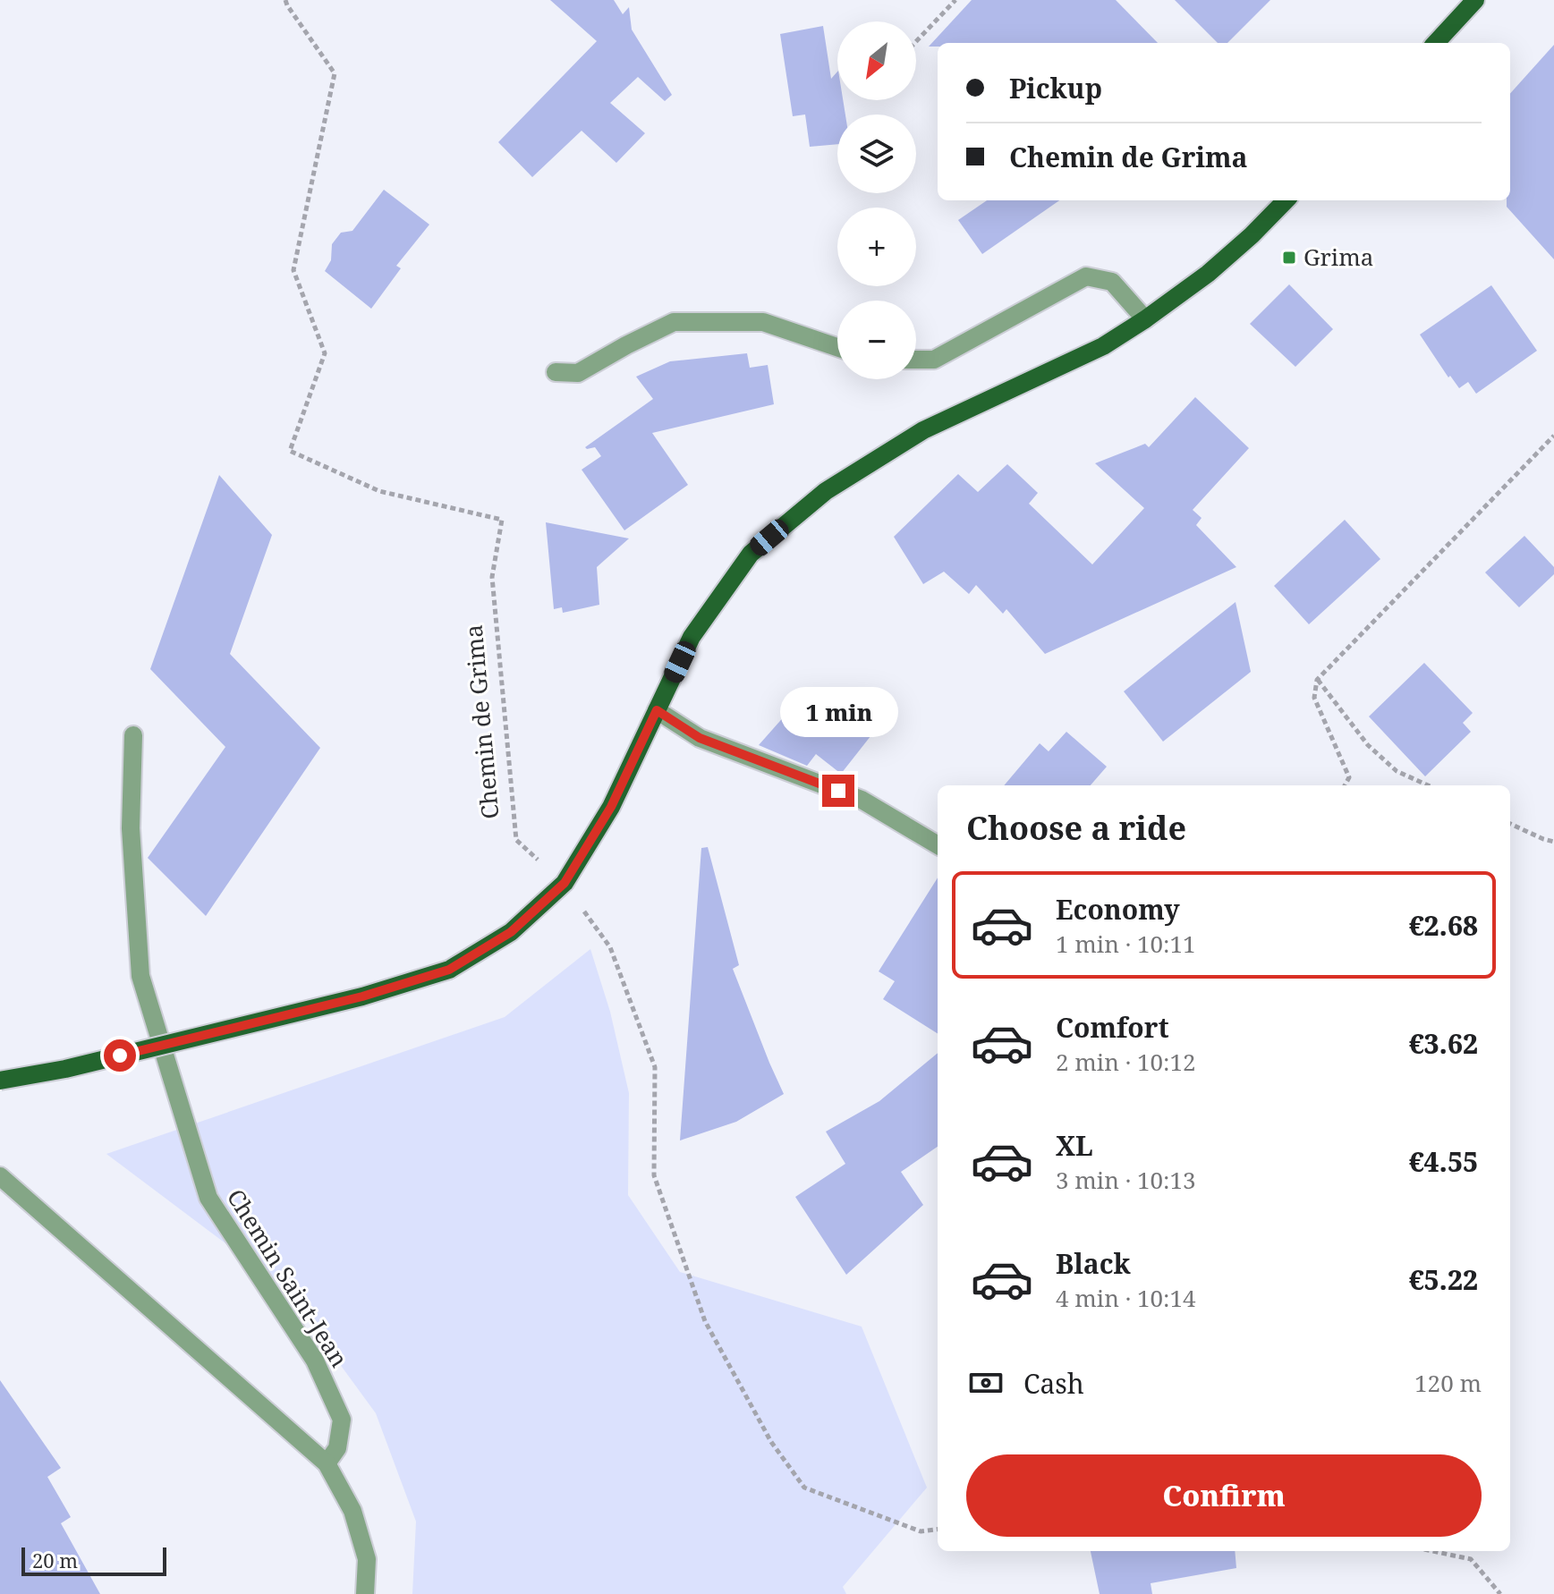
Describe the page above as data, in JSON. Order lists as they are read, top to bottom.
{
  "streets": {
    "street": ["Chemin Saint-Jean"],
    "path": ["Chemin de Grima"]
  },
  "places": {
    "transit": ["Grima"]
  },
  "scale_bar": "20 m",
  "north": "bottom left",
  "page": {
    "map_buttons": ["+", "−"],
    "banner": ["Pickup", "Chemin de Grima"],
    "bubble": "1 min",
    "heading": "Choose a ride",
    "list": [
      {
        "name": "Economy",
        "note": "1 min · 10:11",
        "value": "€2.68"
      },
      {
        "name": "Comfort",
        "note": "2 min · 10:12",
        "value": "€3.62"
      },
      {
        "name": "XL",
        "note": "3 min · 10:13",
        "value": "€4.55"
      },
      {
        "name": "Black",
        "note": "4 min · 10:14",
        "value": "€5.22"
      }
    ],
    "pay": ["Cash", "120 m"],
    "buttons": "Confirm",
    "scale": "20 m"
  }
}
